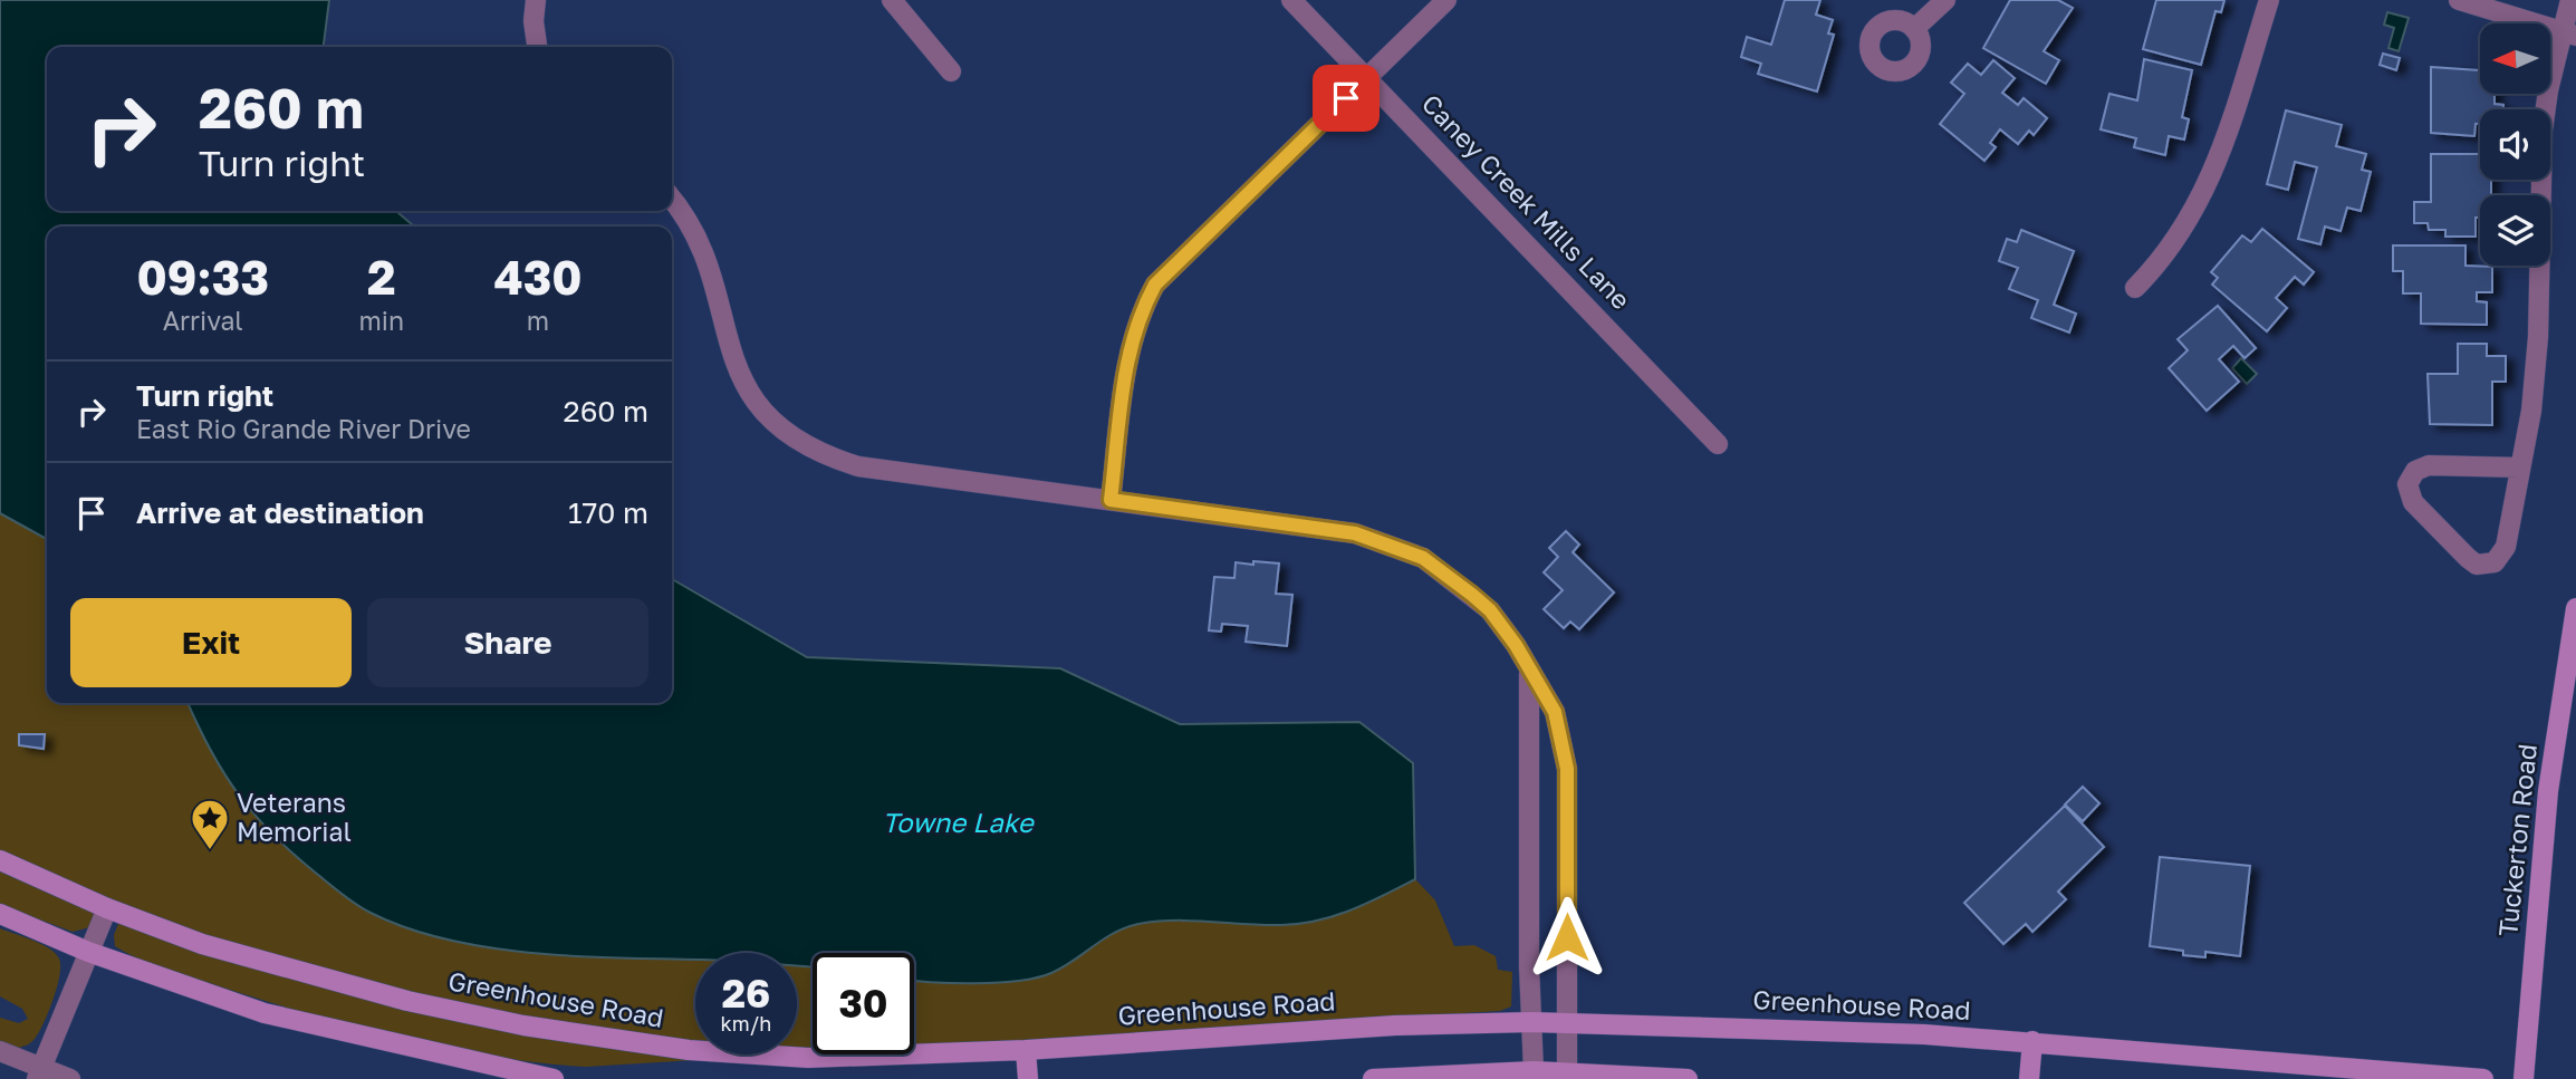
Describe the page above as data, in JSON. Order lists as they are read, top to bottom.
{
  "streets": {
    "main road": ["Tuckerton Road", "Greenhouse Road"],
    "street": ["Caney Creek Mills Lane"]
  },
  "water": ["Towne Lake"],
  "places": {
    "place": ["Veterans Memorial"]
  },
  "north": "left",
  "page": {
    "turn": ["260 m", "Turn right"],
    "eta": [
      "09:33",
      "Arrival",
      "2",
      "min",
      "430",
      "m"
    ],
    "list": [
      {
        "name": "Turn right",
        "note": "East Rio Grande River Drive",
        "value": "260 m"
      },
      {
        "name": "Arrive at destination",
        "value": "170 m"
      }
    ],
    "buttons": ["Exit", "Share"],
    "speed": "26 km/h",
    "limit": "30"
  }
}
